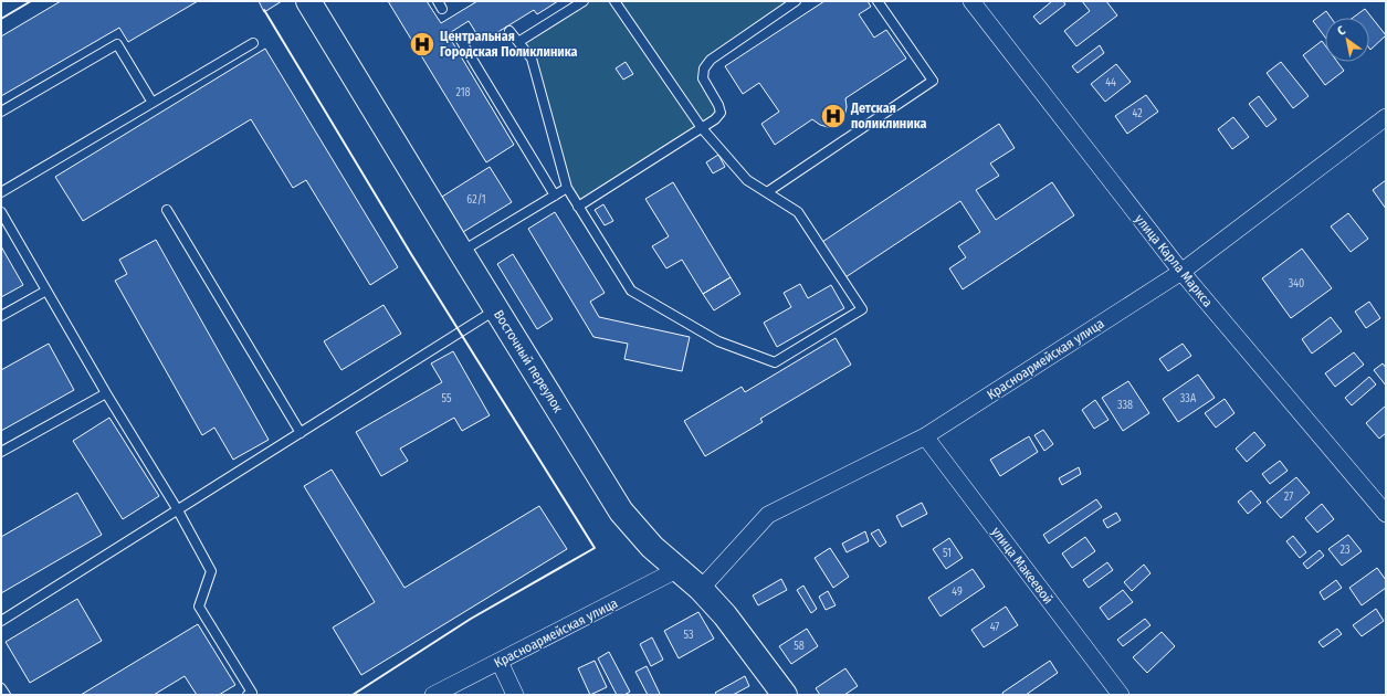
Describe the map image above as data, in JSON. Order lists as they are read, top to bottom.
{
  "streets": {
    "street": [
      "улица Карла Маркса",
      "Красноармейская улица",
      "Восточный переулок",
      "улица Макеевой"
    ]
  },
  "crossings": [
    ["улица Карла Маркса", "Красноармейская улица"],
    ["Красноармейская улица", "Восточный переулок"],
    ["Красноармейская улица", "улица Макеевой"]
  ],
  "places": {
    "hospital": ["Центральная Городская Поликлиника", "Детская поликлиника"]
  },
  "house_numbers": [
    "44",
    "218",
    "42",
    "62/1",
    "340",
    "55",
    "33А",
    "338",
    "27",
    "23",
    "51",
    "49",
    "47",
    "53",
    "58"
  ],
  "north": "top left"
}
